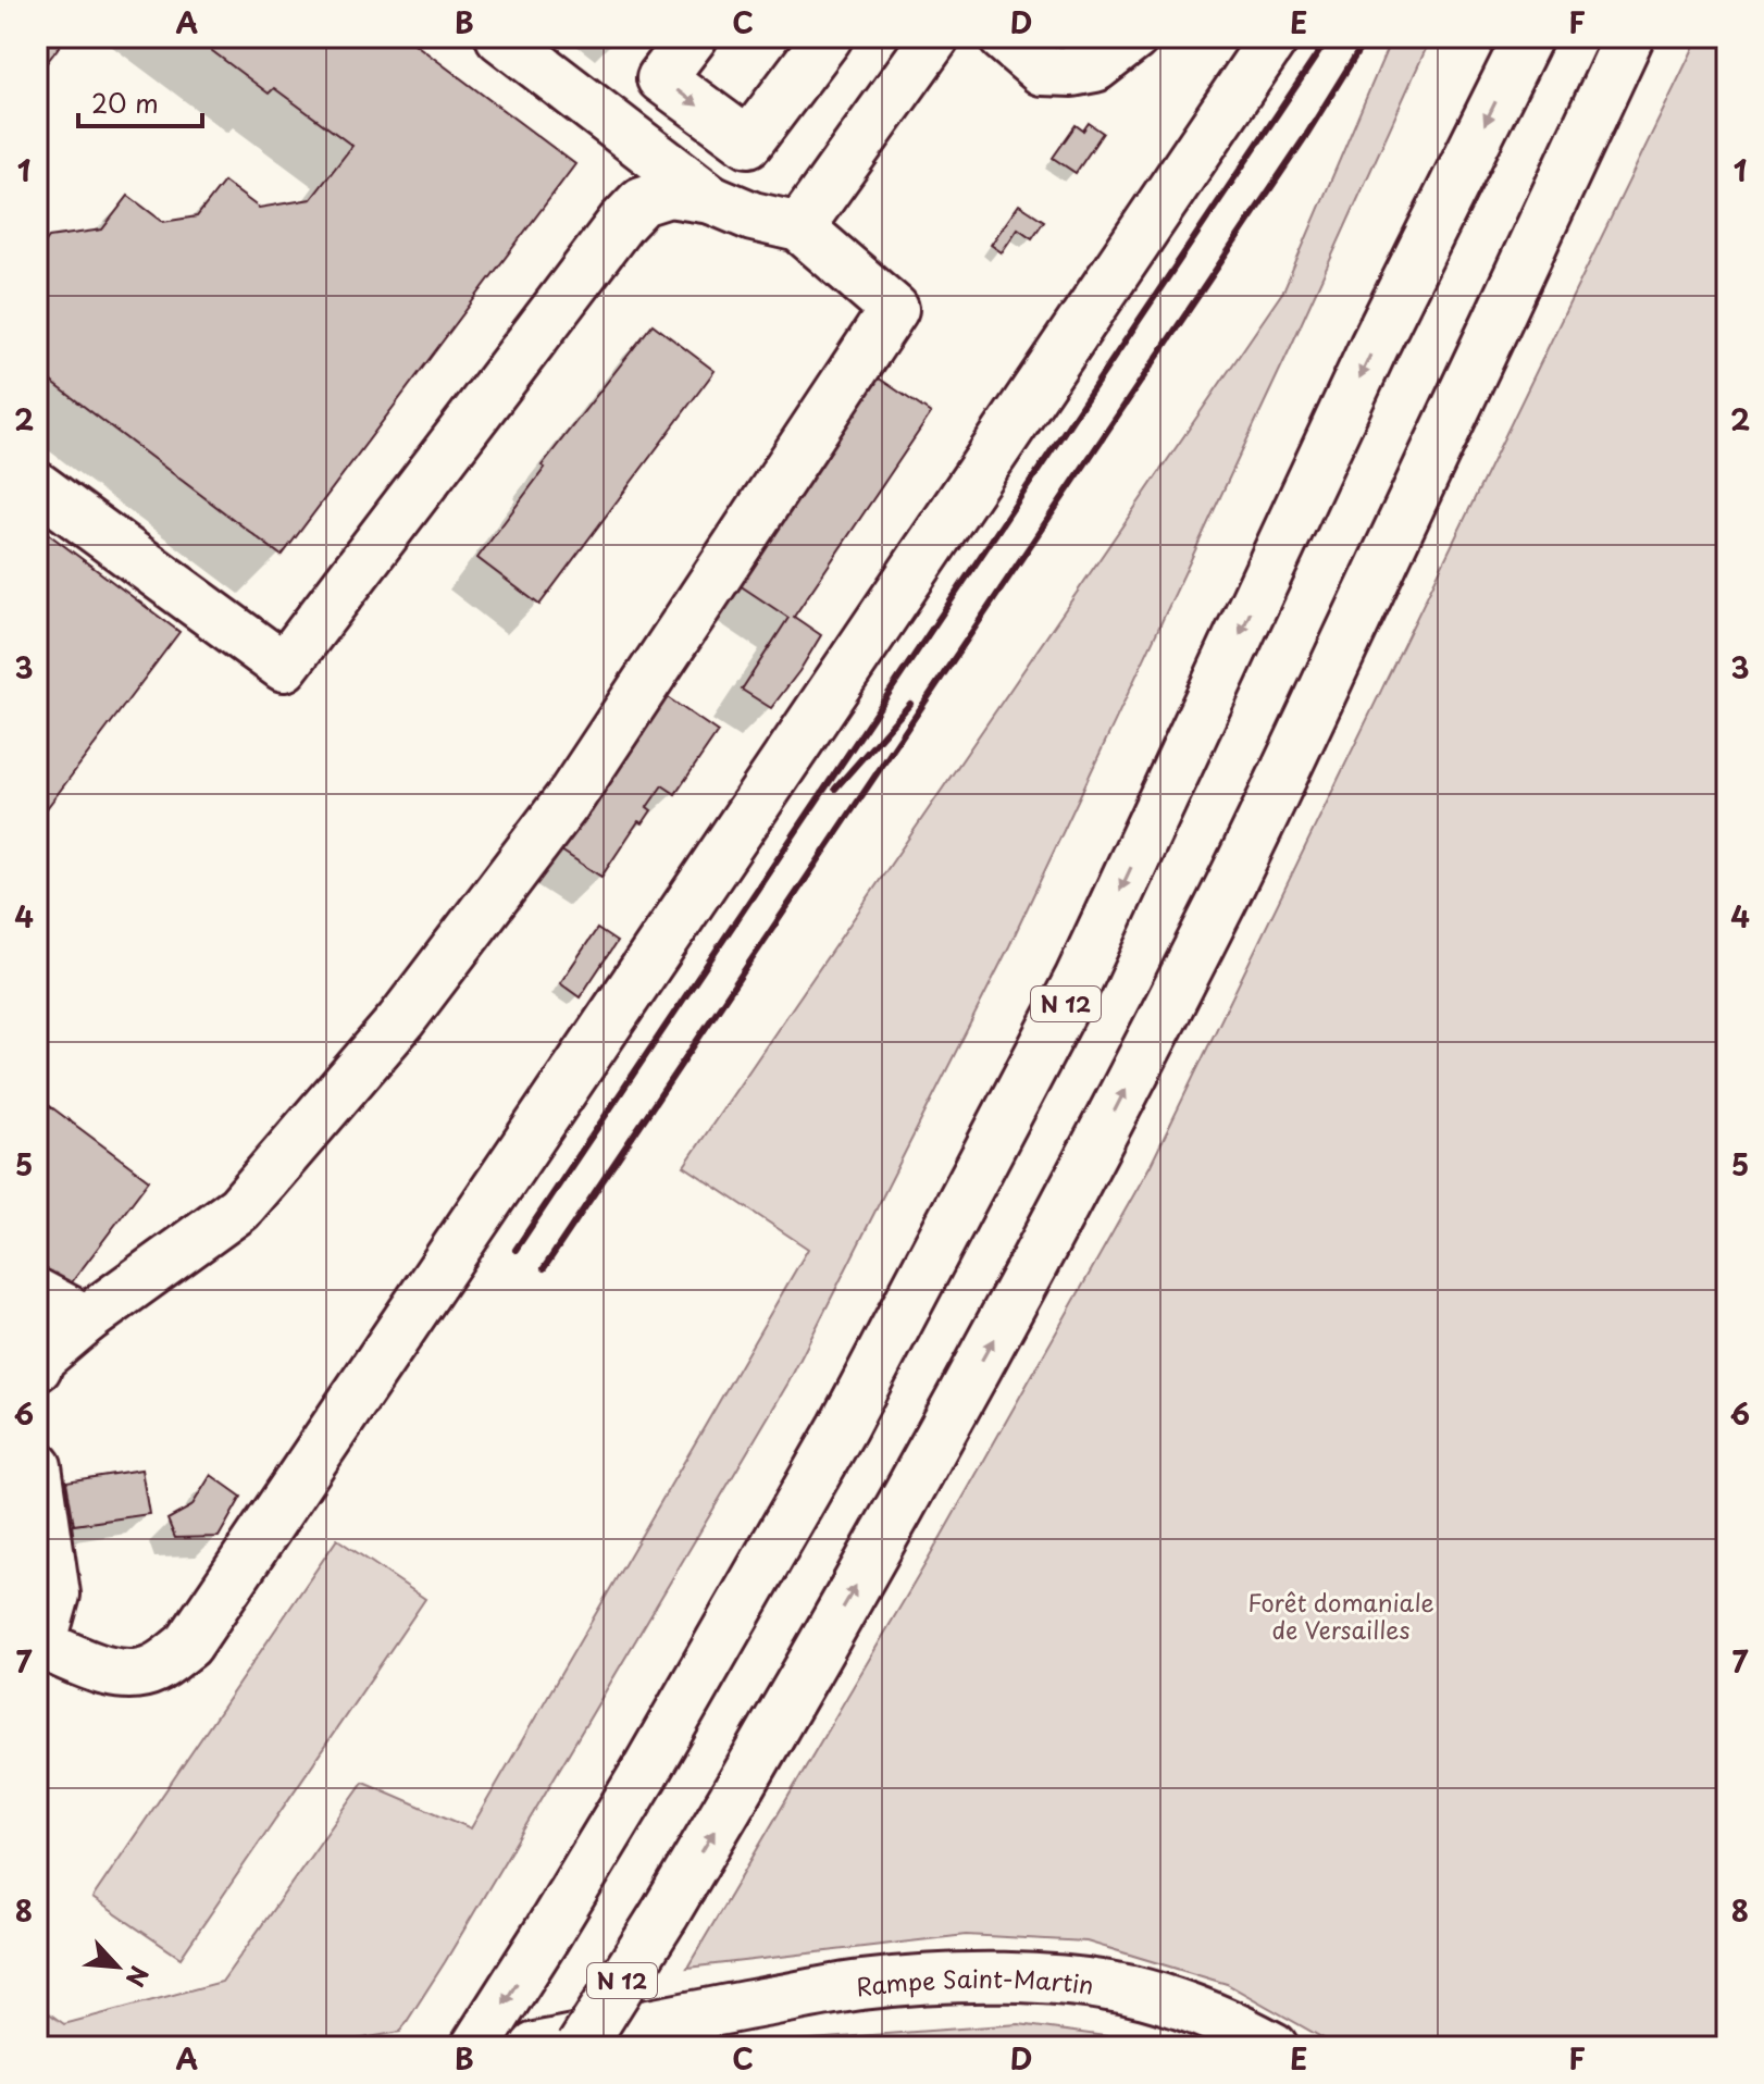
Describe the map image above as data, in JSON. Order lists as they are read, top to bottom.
{
  "streets": {
    "main road": ["N 12", "Rampe Saint-Martin"]
  },
  "parks": ["Forêt domaniale de Versailles"],
  "scale_bar": "20 m",
  "north": "bottom right",
  "grid": {
    "columns": [
      "A",
      "B",
      "C",
      "D",
      "E",
      "F"
    ],
    "rows": [
      "1",
      "2",
      "3",
      "4",
      "5",
      "6",
      "7",
      "8"
    ]
  }
}
